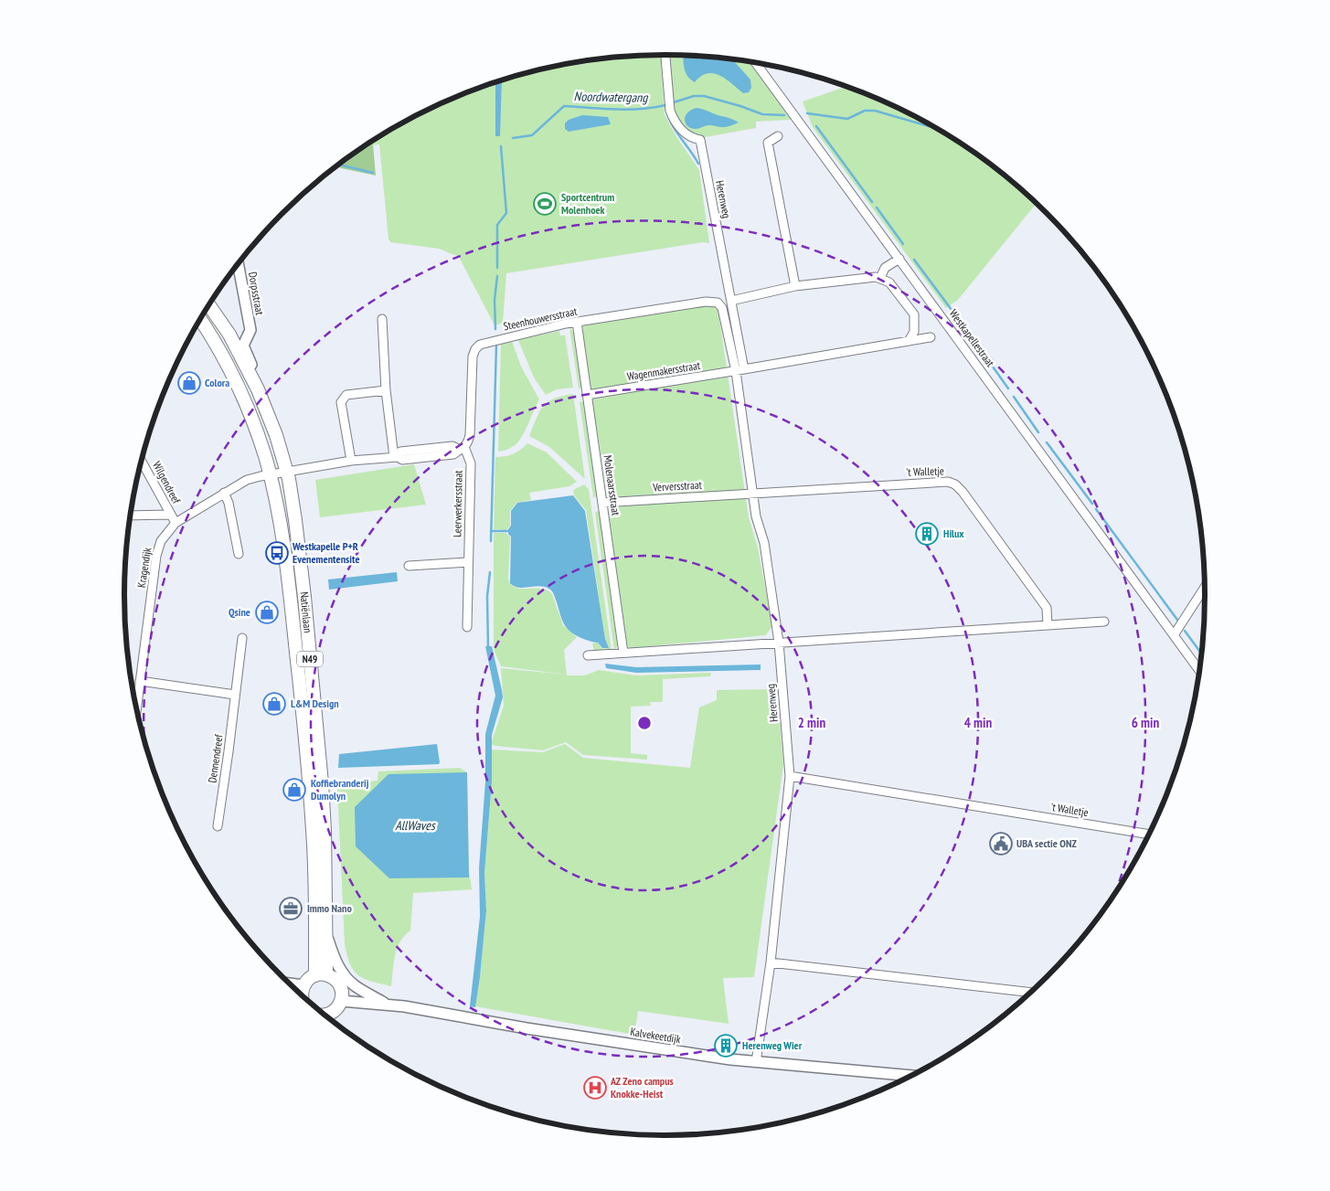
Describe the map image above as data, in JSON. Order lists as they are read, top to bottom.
{
  "streets": {
    "main road": ["Natiënlaan", "N49"],
    "street": [
      "Herenweg",
      "Dorpsstraat",
      "Steenhouwersstraat",
      "Westkapellestraat",
      "Wagenmakersstraat",
      "'t Walletje",
      "Wilgendreef",
      "Molenaarsstraat",
      "Verversstraat",
      "Leerwerkersstraat",
      "Kragendijk",
      "Dennendreef",
      "Kalvekeetdijk"
    ]
  },
  "crossings": [
    ["Herenweg", "Steenhouwersstraat"],
    ["Herenweg", "Wagenmakersstraat"],
    ["Herenweg", "'t Walletje"],
    ["Herenweg", "Verversstraat"],
    ["Herenweg", "Kalvekeetdijk"],
    ["Dorpsstraat", "Natiënlaan"],
    ["Steenhouwersstraat", "Wagenmakersstraat"],
    ["Steenhouwersstraat", "Molenaarsstraat"],
    ["Steenhouwersstraat", "Leerwerkersstraat"],
    ["Wagenmakersstraat", "Molenaarsstraat"],
    ["'t Walletje", "Verversstraat"],
    ["Wilgendreef", "Kragendijk"],
    ["Molenaarsstraat", "Verversstraat"],
    ["Kragendijk", "Natiënlaan"],
    ["Natiënlaan", "Kalvekeetdijk"]
  ],
  "water": ["Noordwatergang", "AllWaves"],
  "places": {
    "sports": ["Sportcentrum Molenhoek"],
    "shop": [
      "Colora",
      "Qsine",
      "L&M Design",
      "Koffiebranderij Dumolyn"
    ],
    "building": ["Hilux", "Herenweg Wier"],
    "bus stop": ["Westkapelle P+R Evenementensite"],
    "public building": ["UBA sectie ONZ"],
    "office": ["Immo Nano"],
    "hospital": ["AZ Zeno campus Knokke-Heist"]
  },
  "rings": ["2 min", "4 min", "6 min"]
}
